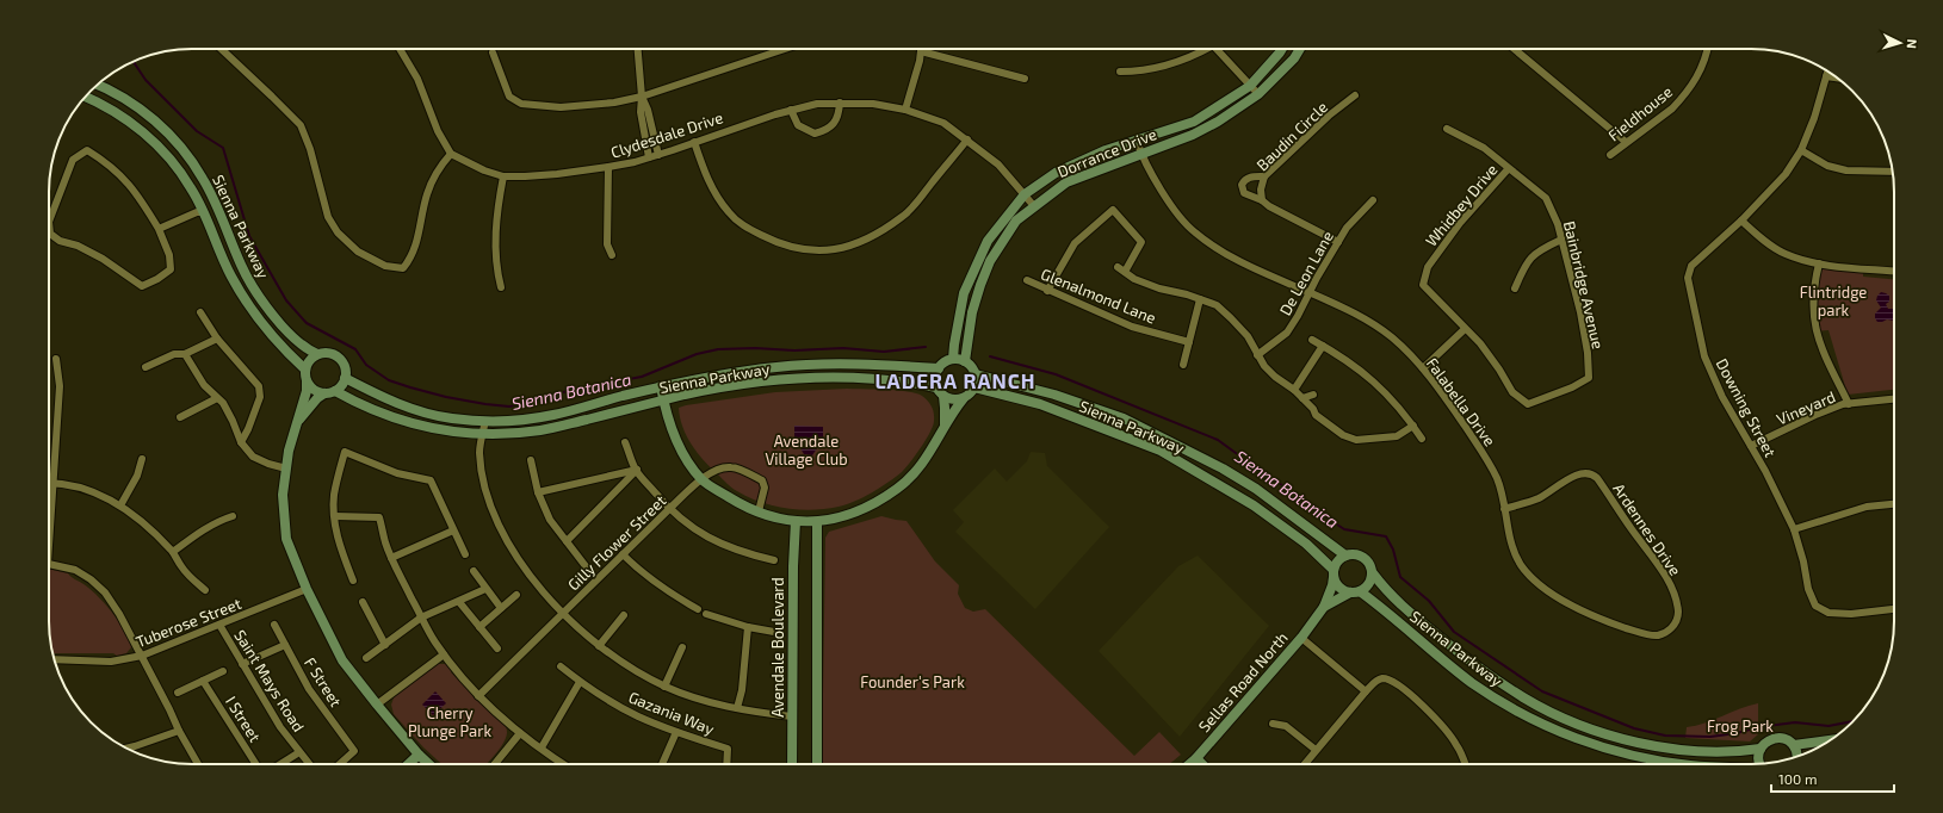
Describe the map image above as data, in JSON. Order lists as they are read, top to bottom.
{
  "streets": {
    "main road": [
      "Dorrance Drive",
      "Sienna Parkway",
      "Avendale Boulevard",
      "Sellas Road North"
    ],
    "street": [
      "Fieldhouse",
      "Clydesdale Drive",
      "Baudin Circle",
      "Whidbey Drive",
      "De Leon Lane",
      "Bainbridge Avenue",
      "Glenalmond Lane",
      "Falabella Drive",
      "Downing Street",
      "Vineyard",
      "Ardennes Drive",
      "Gilly Flower Street",
      "Tuberose Street",
      "Saint Mays Road",
      "F Street",
      "Gazania Way",
      "I Street"
    ]
  },
  "crossings": [
    ["Clydesdale Drive", "Dorrance Drive"],
    ["Dorrance Drive", "Sienna Parkway"],
    ["Dorrance Drive", "Falabella Drive"],
    ["Whidbey Drive", "Bainbridge Avenue"],
    ["Sienna Parkway", "Sellas Road North"],
    ["De Leon Lane", "Falabella Drive"],
    ["Falabella Drive", "Ardennes Drive"],
    ["Downing Street", "Vineyard"],
    ["Tuberose Street", "Saint Mays Road"]
  ],
  "districts": ["LADERA RANCH"],
  "water": ["Sienna Botanica"],
  "parks": [
    "Flintridge park",
    "Avendale Village Club",
    "Founder's Park",
    "Cherry Plunge Park",
    "Frog Park"
  ],
  "scale_bar": "100 m",
  "north": "right"
}
